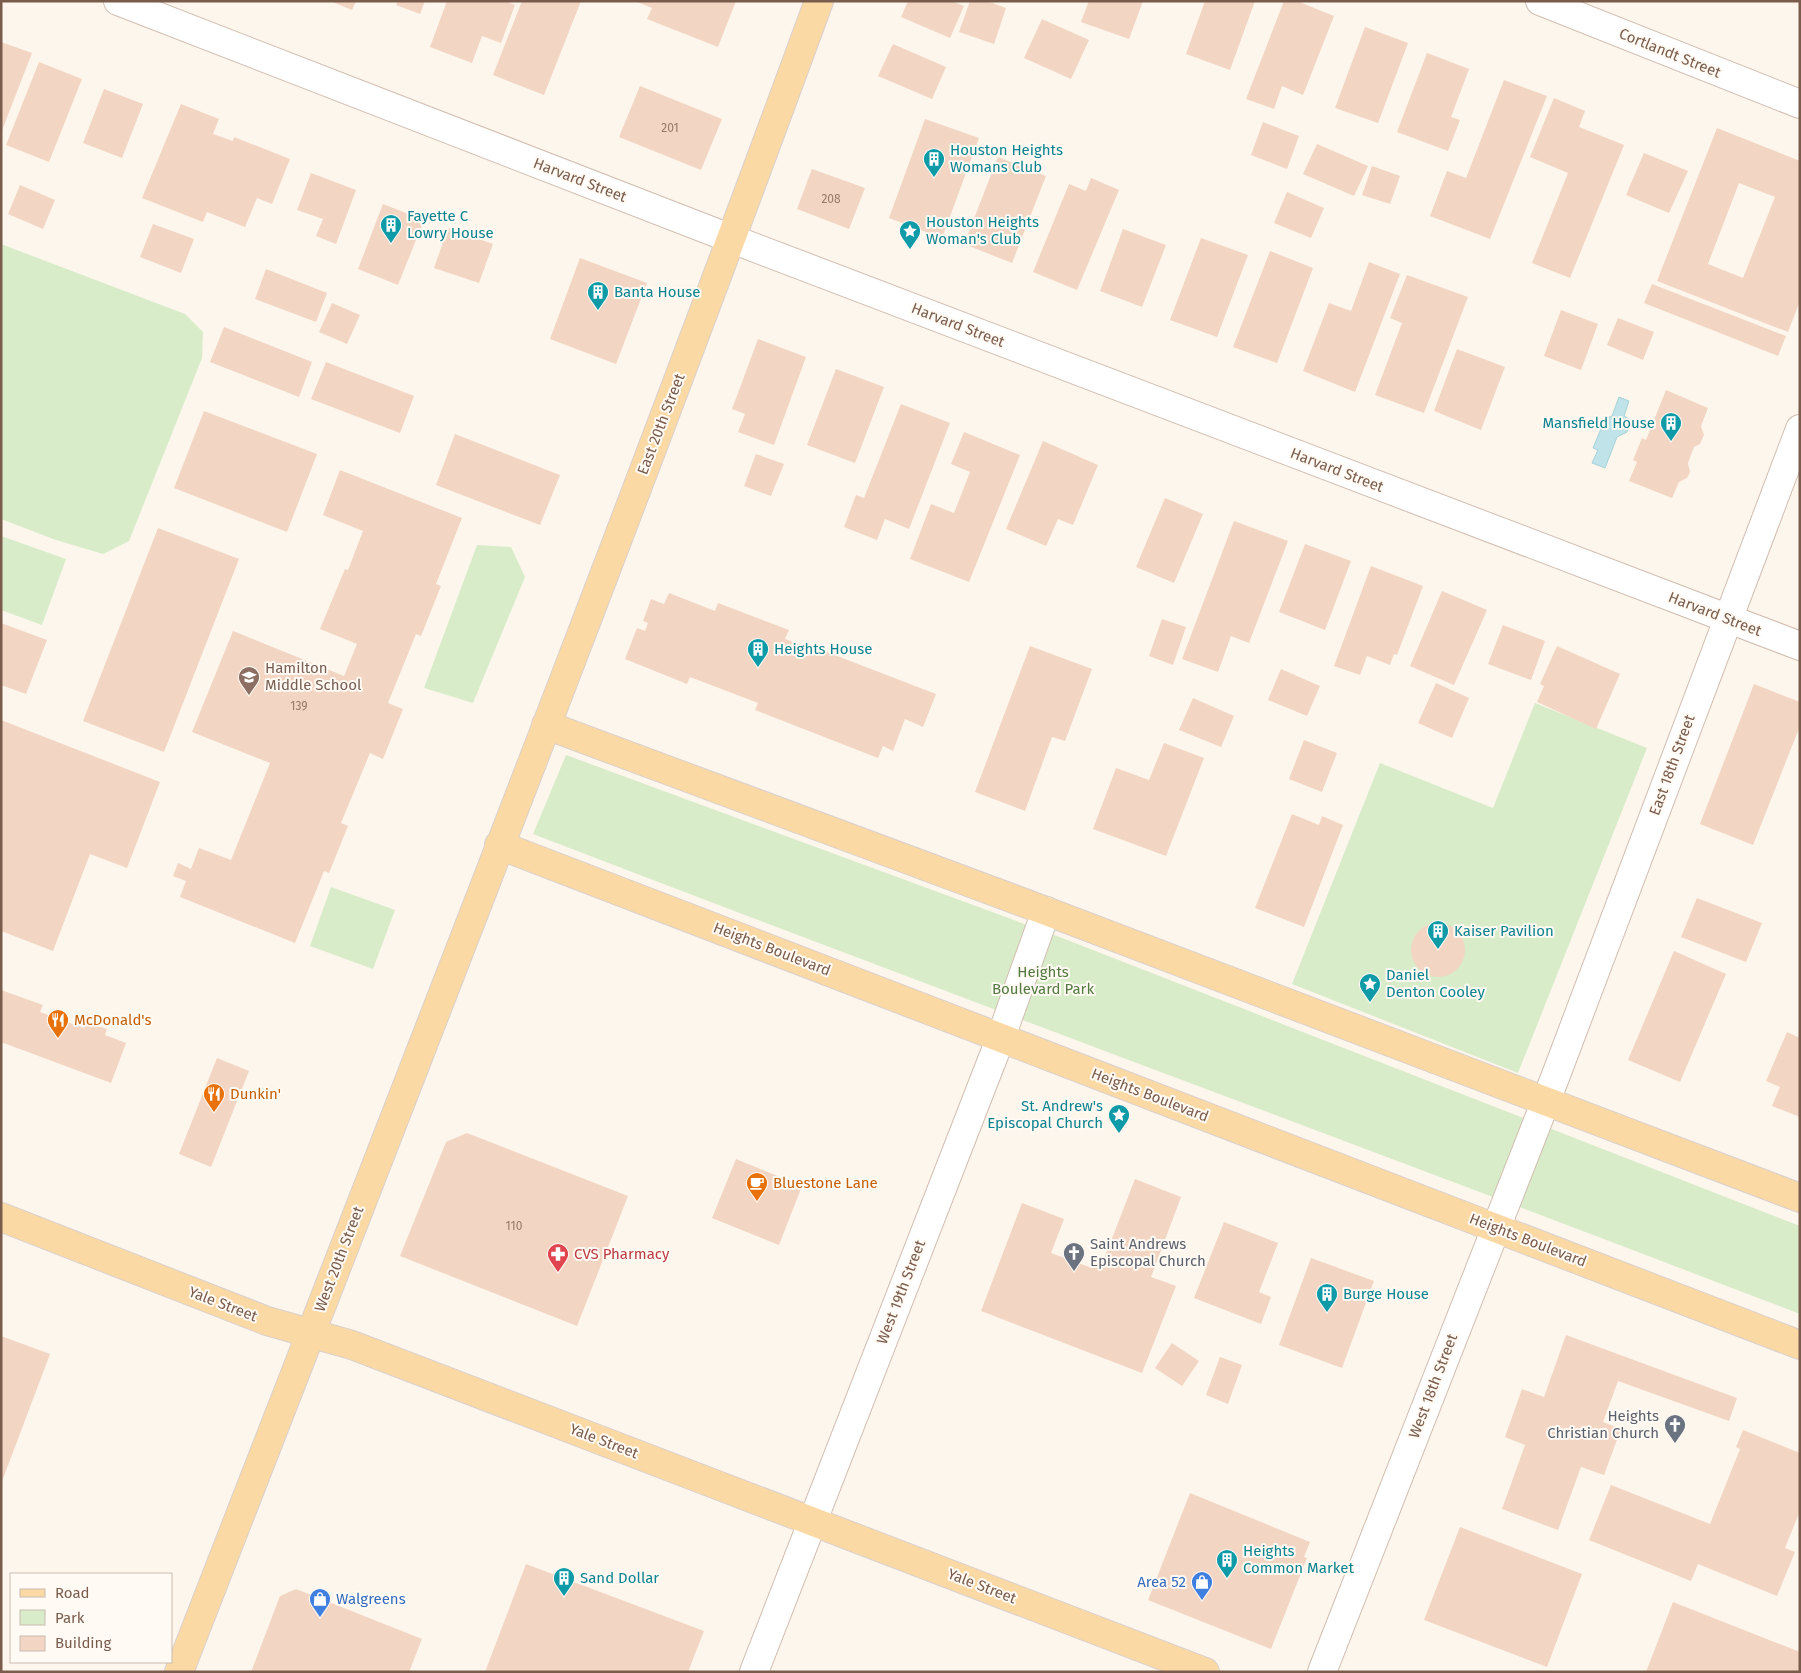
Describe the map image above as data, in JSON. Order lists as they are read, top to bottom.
{
  "streets": {
    "main road": [
      "East 20th Street",
      "Heights Boulevard",
      "West 20th Street",
      "Yale Street"
    ],
    "street": [
      "Cortlandt Street",
      "Harvard Street",
      "East 18th Street",
      "West 19th Street",
      "West 18th Street"
    ]
  },
  "crossings": [
    ["Harvard Street", "East 20th Street"],
    ["Harvard Street", "East 18th Street"],
    ["East 20th Street", "Heights Boulevard"],
    ["East 20th Street", "West 20th Street"],
    ["East 18th Street", "West 18th Street"],
    ["Heights Boulevard", "West 20th Street"],
    ["Heights Boulevard", "West 19th Street"],
    ["Heights Boulevard", "West 18th Street"],
    ["West 20th Street", "Yale Street"],
    ["West 19th Street", "Yale Street"]
  ],
  "parks": ["Heights Boulevard Park"],
  "places": {
    "building": [
      "Houston Heights Womans Club",
      "Fayette C Lowry House",
      "Banta House",
      "Mansfield House",
      "Heights House",
      "Kaiser Pavilion",
      "Burge House",
      "Heights Common Market",
      "Sand Dollar"
    ],
    "place": ["Houston Heights Woman's Club", "Daniel Denton Cooley", "St. Andrew's Episcopal Church"],
    "school or university": ["Hamilton Middle School"],
    "restaurant": ["McDonald's", "Dunkin'"],
    "cafe": ["Bluestone Lane"],
    "church": ["Saint Andrews Episcopal Church", "Heights Christian Church"],
    "pharmacy": ["CVS Pharmacy"],
    "shop": ["Area 52", "Walgreens"]
  },
  "house_numbers": [
    "201",
    "208",
    "139",
    "110"
  ],
  "legend": ["Road", "Park", "Building"]
}
